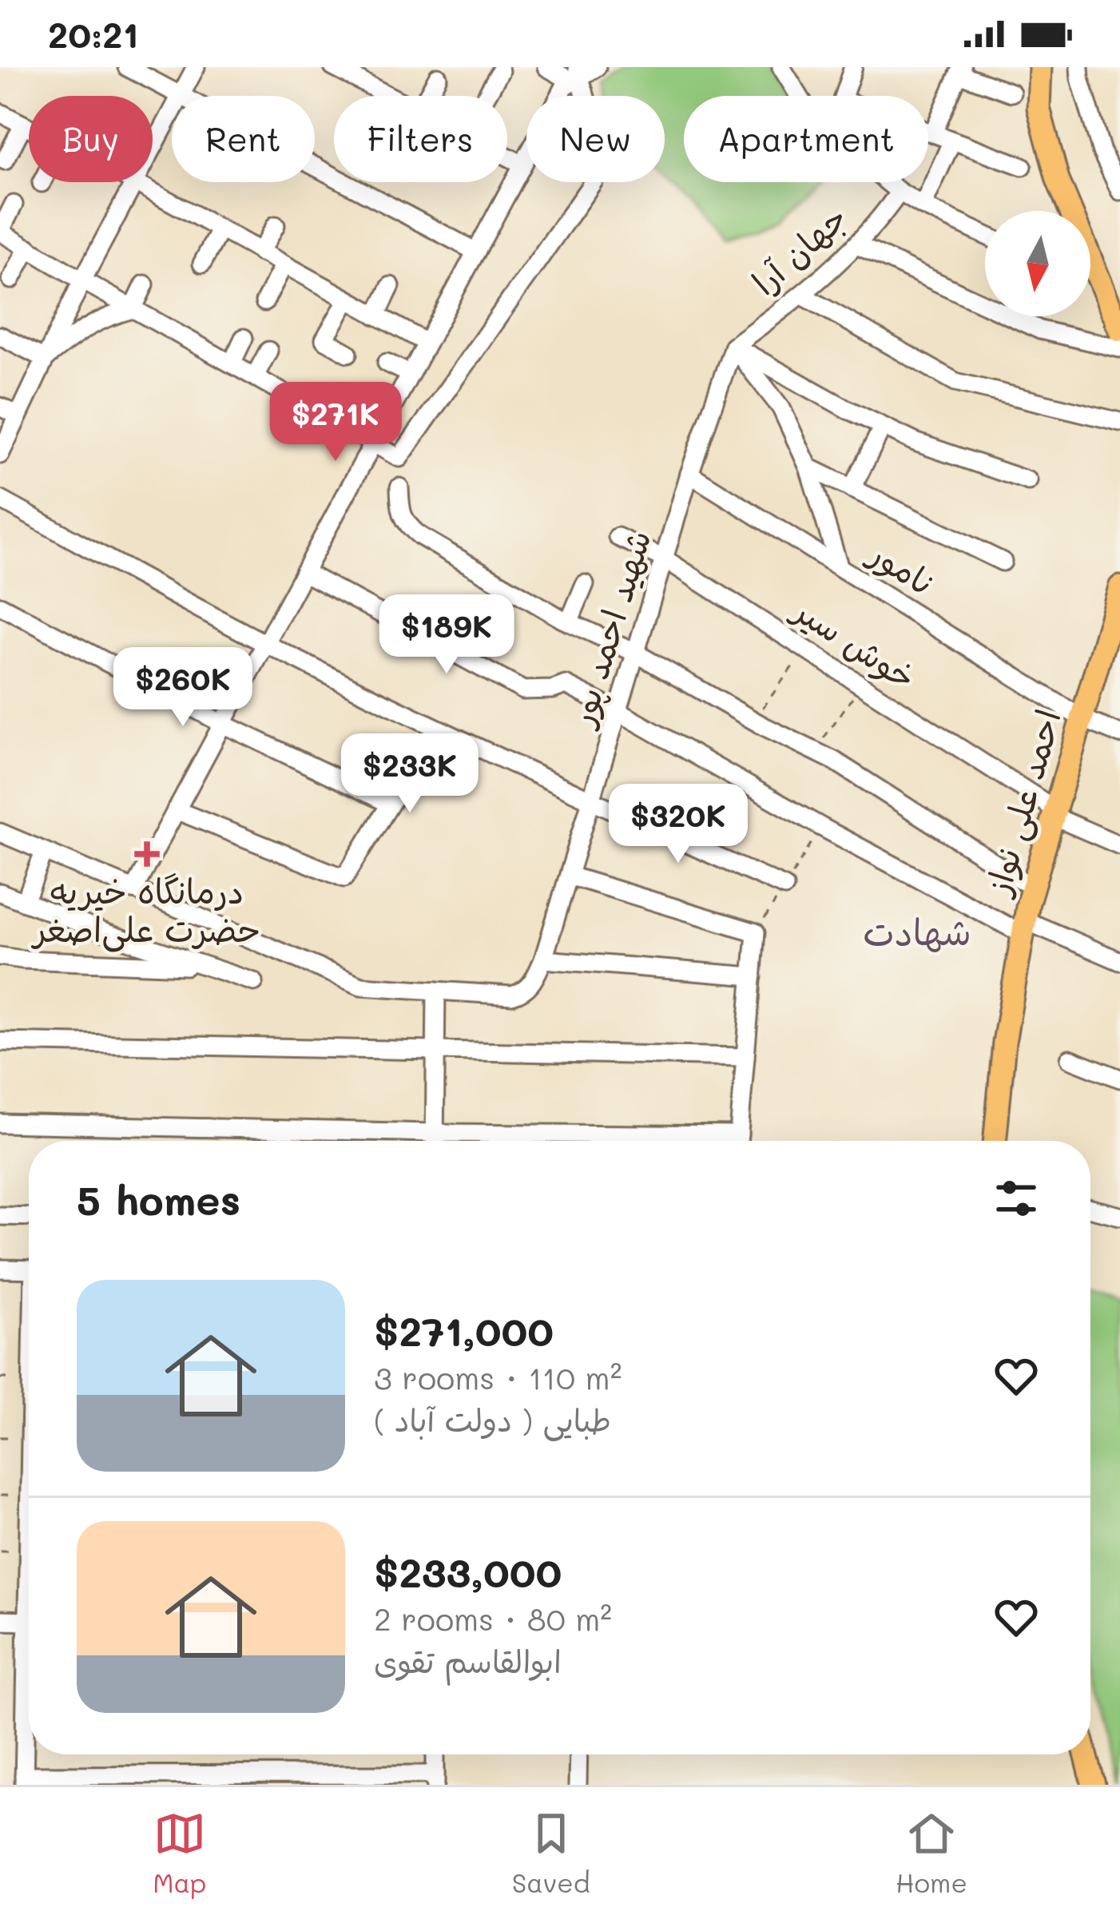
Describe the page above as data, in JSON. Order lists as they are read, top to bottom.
{
  "streets": {
    "main road": ["احمد علی نواز"],
    "street": [
      "جهان آرا",
      "نامور",
      "شهید احمد پور",
      "خوش سیر"
    ]
  },
  "crossings": [
    ["جهان آرا", "شهید احمد پور"],
    ["نامور", "شهید احمد پور"],
    ["نامور", "احمد علی نواز"],
    ["شهید احمد پور", "خوش سیر"],
    ["خوش سیر", "احمد علی نواز"]
  ],
  "districts": ["شهادت"],
  "places": {
    "health": ["درمانگاه خیریه حضرت علی‌اصغر"]
  },
  "north": "bottom",
  "page": {
    "status": "20:21",
    "chip": [
      "Buy",
      "Rent",
      "Filters",
      "New",
      "Apartment"
    ],
    "price": [
      "$271K",
      "$189K",
      "$260K",
      "$233K",
      "$320K"
    ],
    "heading": "5 homes",
    "list": [
      {
        "name": "$271,000",
        "note": "3 rooms · 110 m² · طبایی ( دولت آباد )"
      },
      {
        "name": "$233,000",
        "note": "2 rooms · 80 m² · ابوالقاسم تقوی"
      }
    ],
    "tabs": ["Map", "Saved", "Home"]
  }
}
